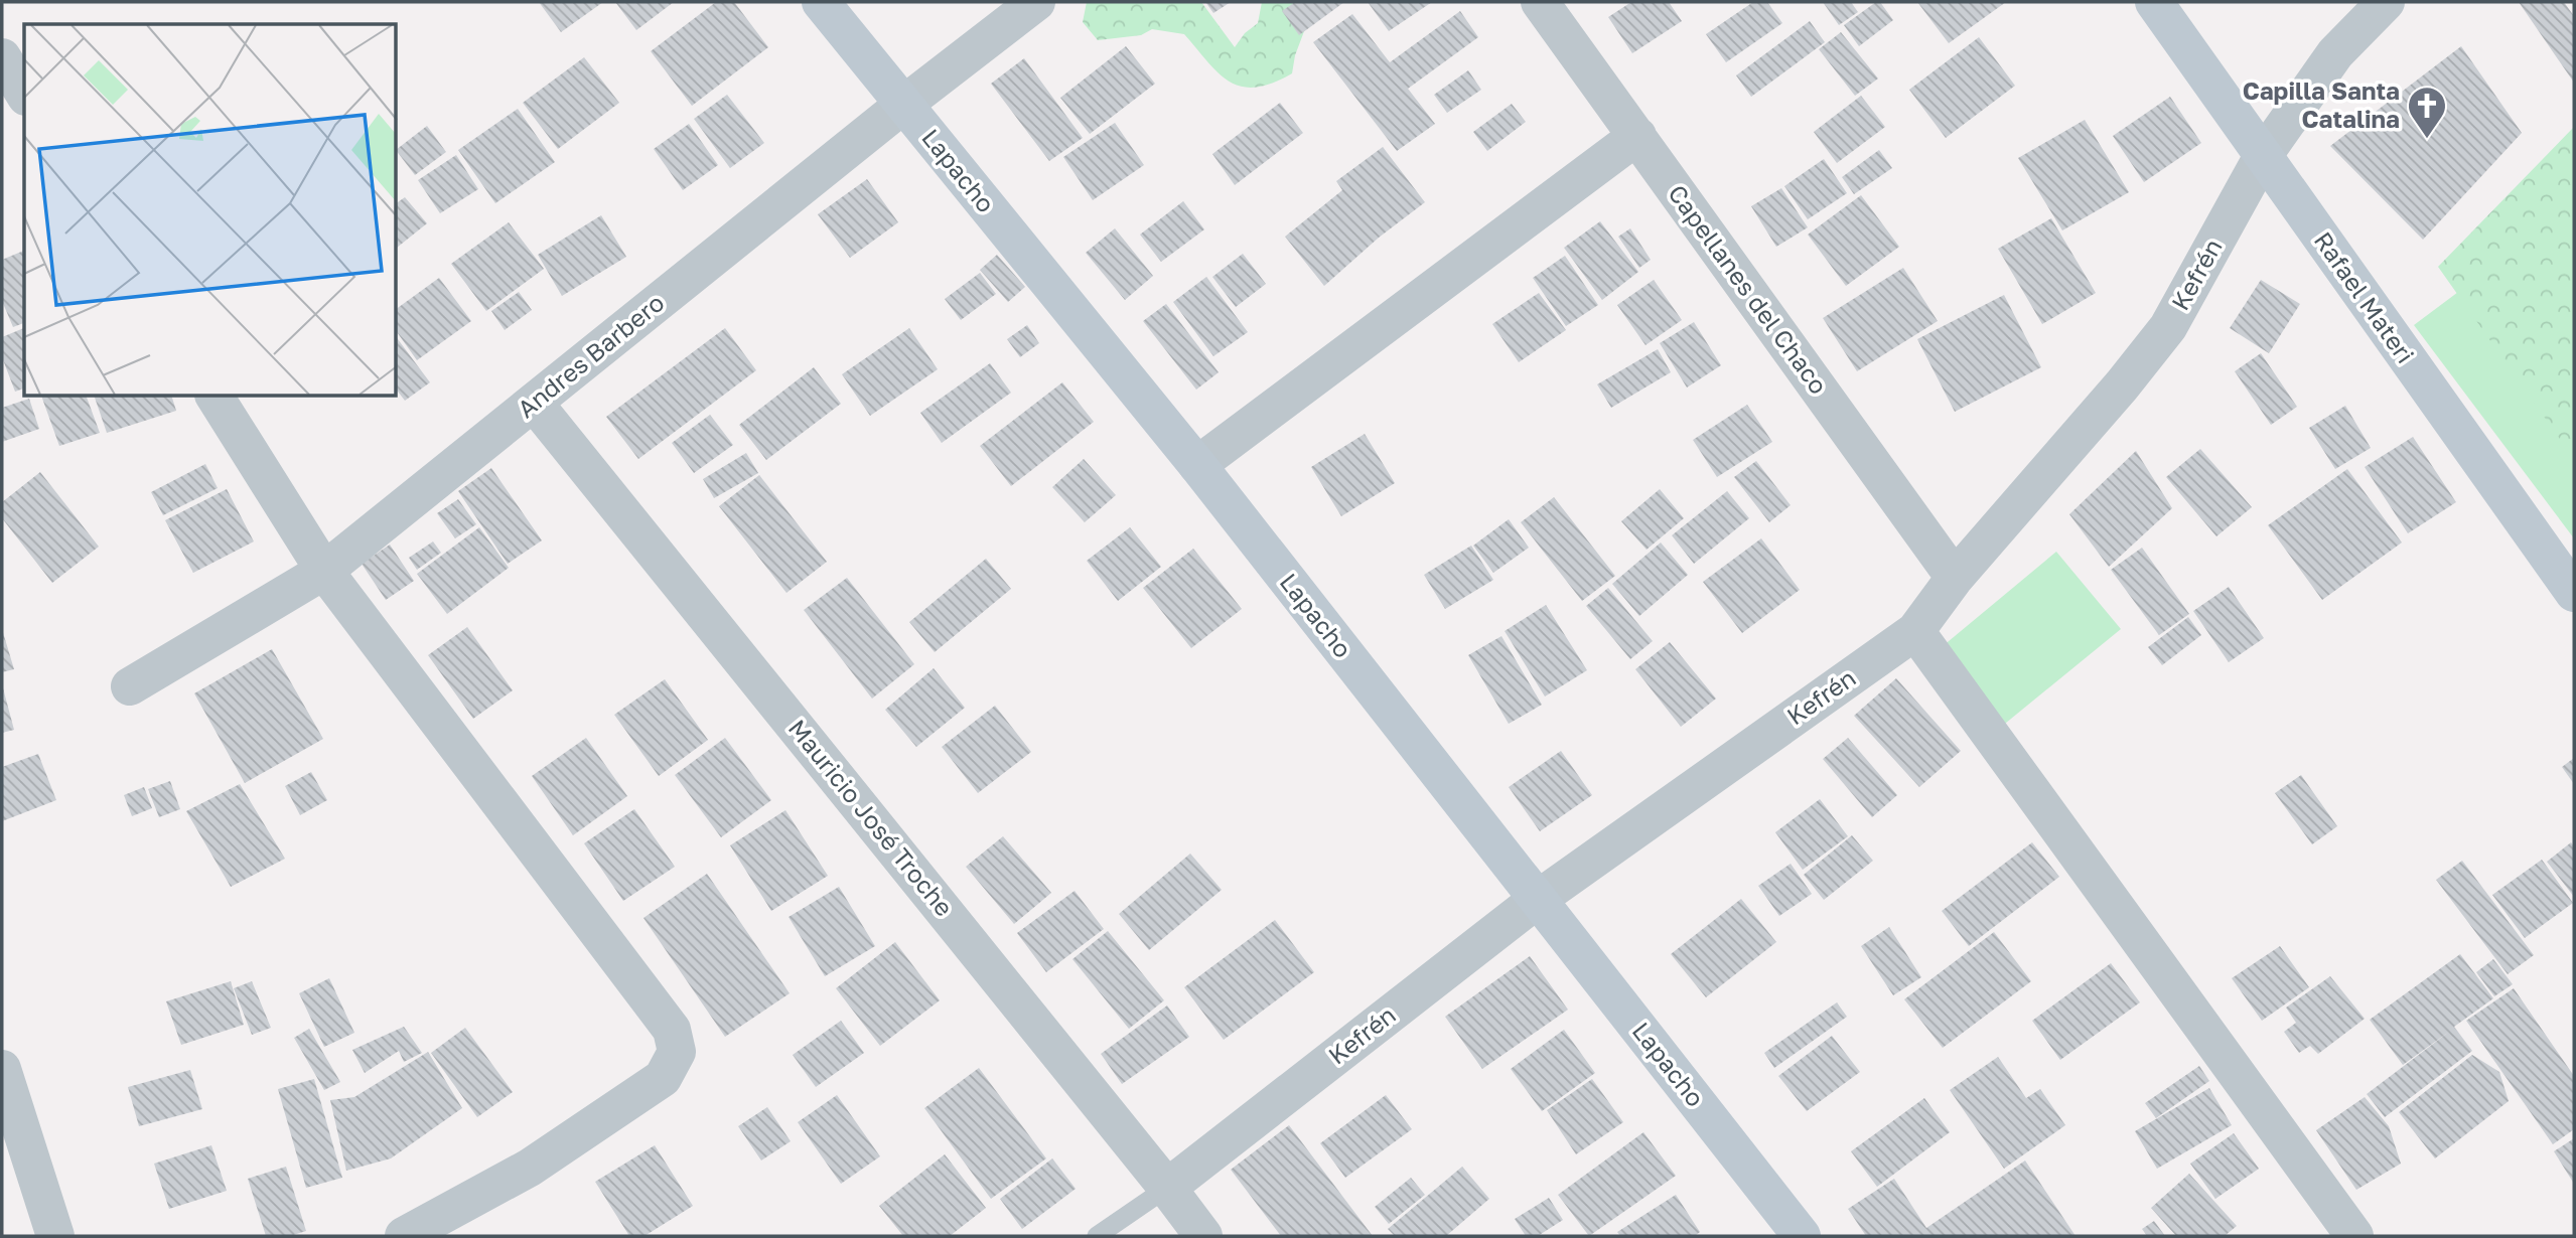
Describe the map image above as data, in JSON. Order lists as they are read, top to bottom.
{
  "streets": {
    "street": [
      "Lapacho",
      "Kefrén",
      "Capellanes del Chaco",
      "Rafael Materi",
      "Andres Barbero",
      "Mauricio José Troche"
    ]
  },
  "crossings": [
    ["Lapacho", "Kefrén"],
    ["Lapacho", "Andres Barbero"],
    ["Kefrén", "Capellanes del Chaco"],
    ["Kefrén", "Rafael Materi"],
    ["Kefrén", "Mauricio José Troche"],
    ["Andres Barbero", "Mauricio José Troche"]
  ],
  "places": {
    "church": ["Capilla Santa Catalina"]
  }
}
